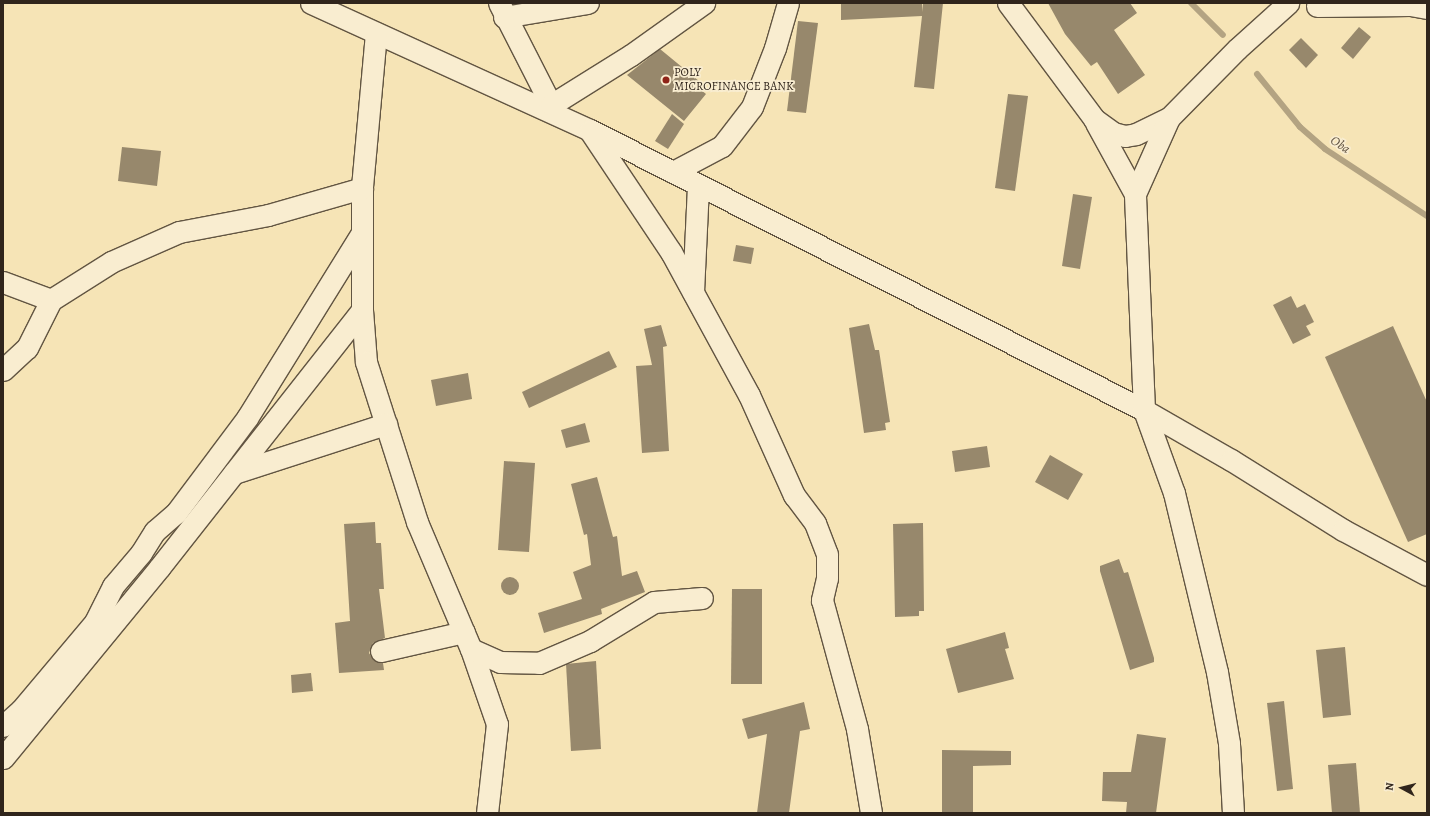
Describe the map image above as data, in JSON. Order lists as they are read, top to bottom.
{
  "water": ["Oba"],
  "places": ["POLY MICROFINANCE BANK"],
  "north": "left"
}
